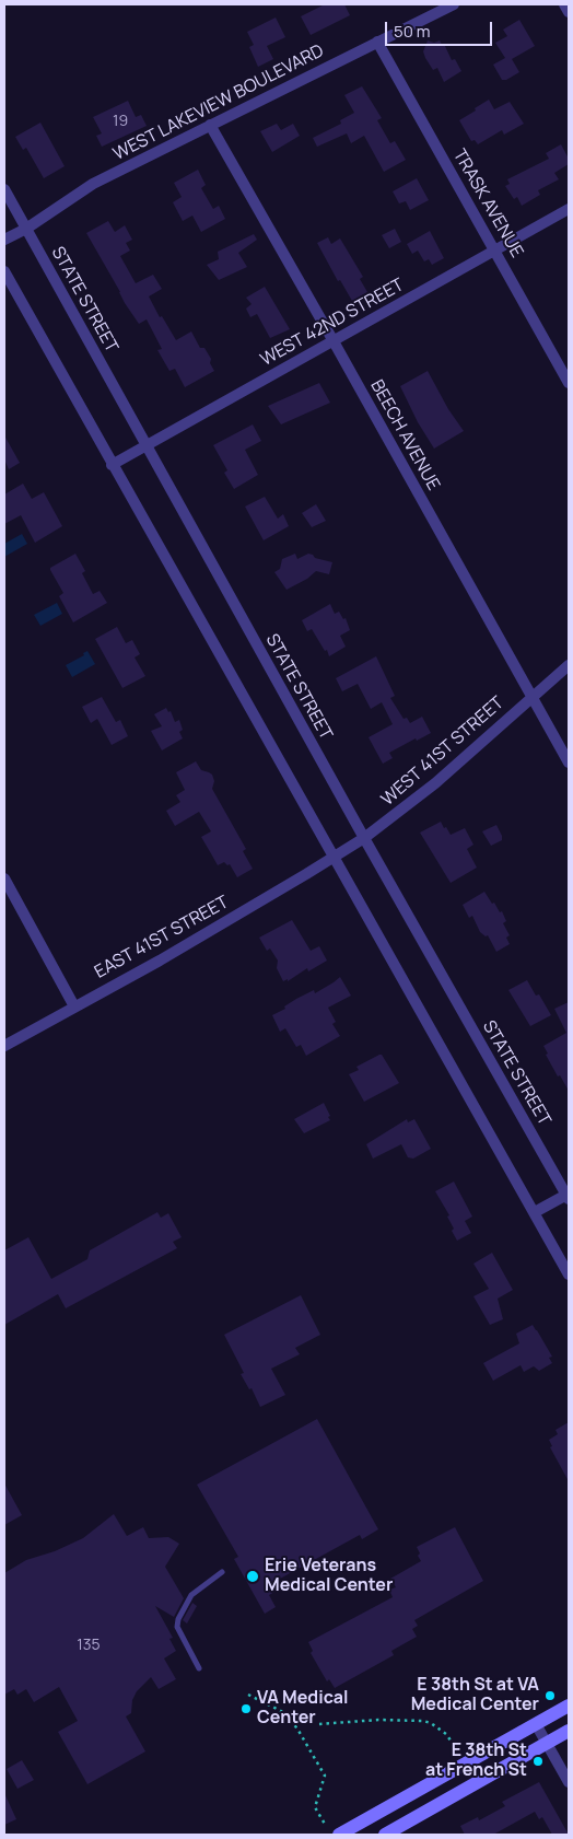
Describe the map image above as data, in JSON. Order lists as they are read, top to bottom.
{
  "streets": {
    "street": [
      "WEST LAKEVIEW BOULEVARD",
      "TRASK AVENUE",
      "STATE STREET",
      "WEST 42ND STREET",
      "BEECH AVENUE",
      "WEST 41ST STREET",
      "EAST 41ST STREET"
    ]
  },
  "crossings": [
    ["WEST LAKEVIEW BOULEVARD", "TRASK AVENUE"],
    ["WEST LAKEVIEW BOULEVARD", "STATE STREET"],
    ["WEST LAKEVIEW BOULEVARD", "BEECH AVENUE"],
    ["TRASK AVENUE", "WEST 42ND STREET"],
    ["STATE STREET", "WEST 42ND STREET"],
    ["STATE STREET", "WEST 41ST STREET"],
    ["WEST 42ND STREET", "BEECH AVENUE"],
    ["BEECH AVENUE", "WEST 41ST STREET"],
    ["WEST 41ST STREET", "EAST 41ST STREET"]
  ],
  "places": [
    "Erie Veterans Medical Center",
    "E 38th St at VA Medical Center",
    "VA Medical Center",
    "E 38th St at French St"
  ],
  "house_numbers": ["19", "135"],
  "scale_bar": "50 m"
}
